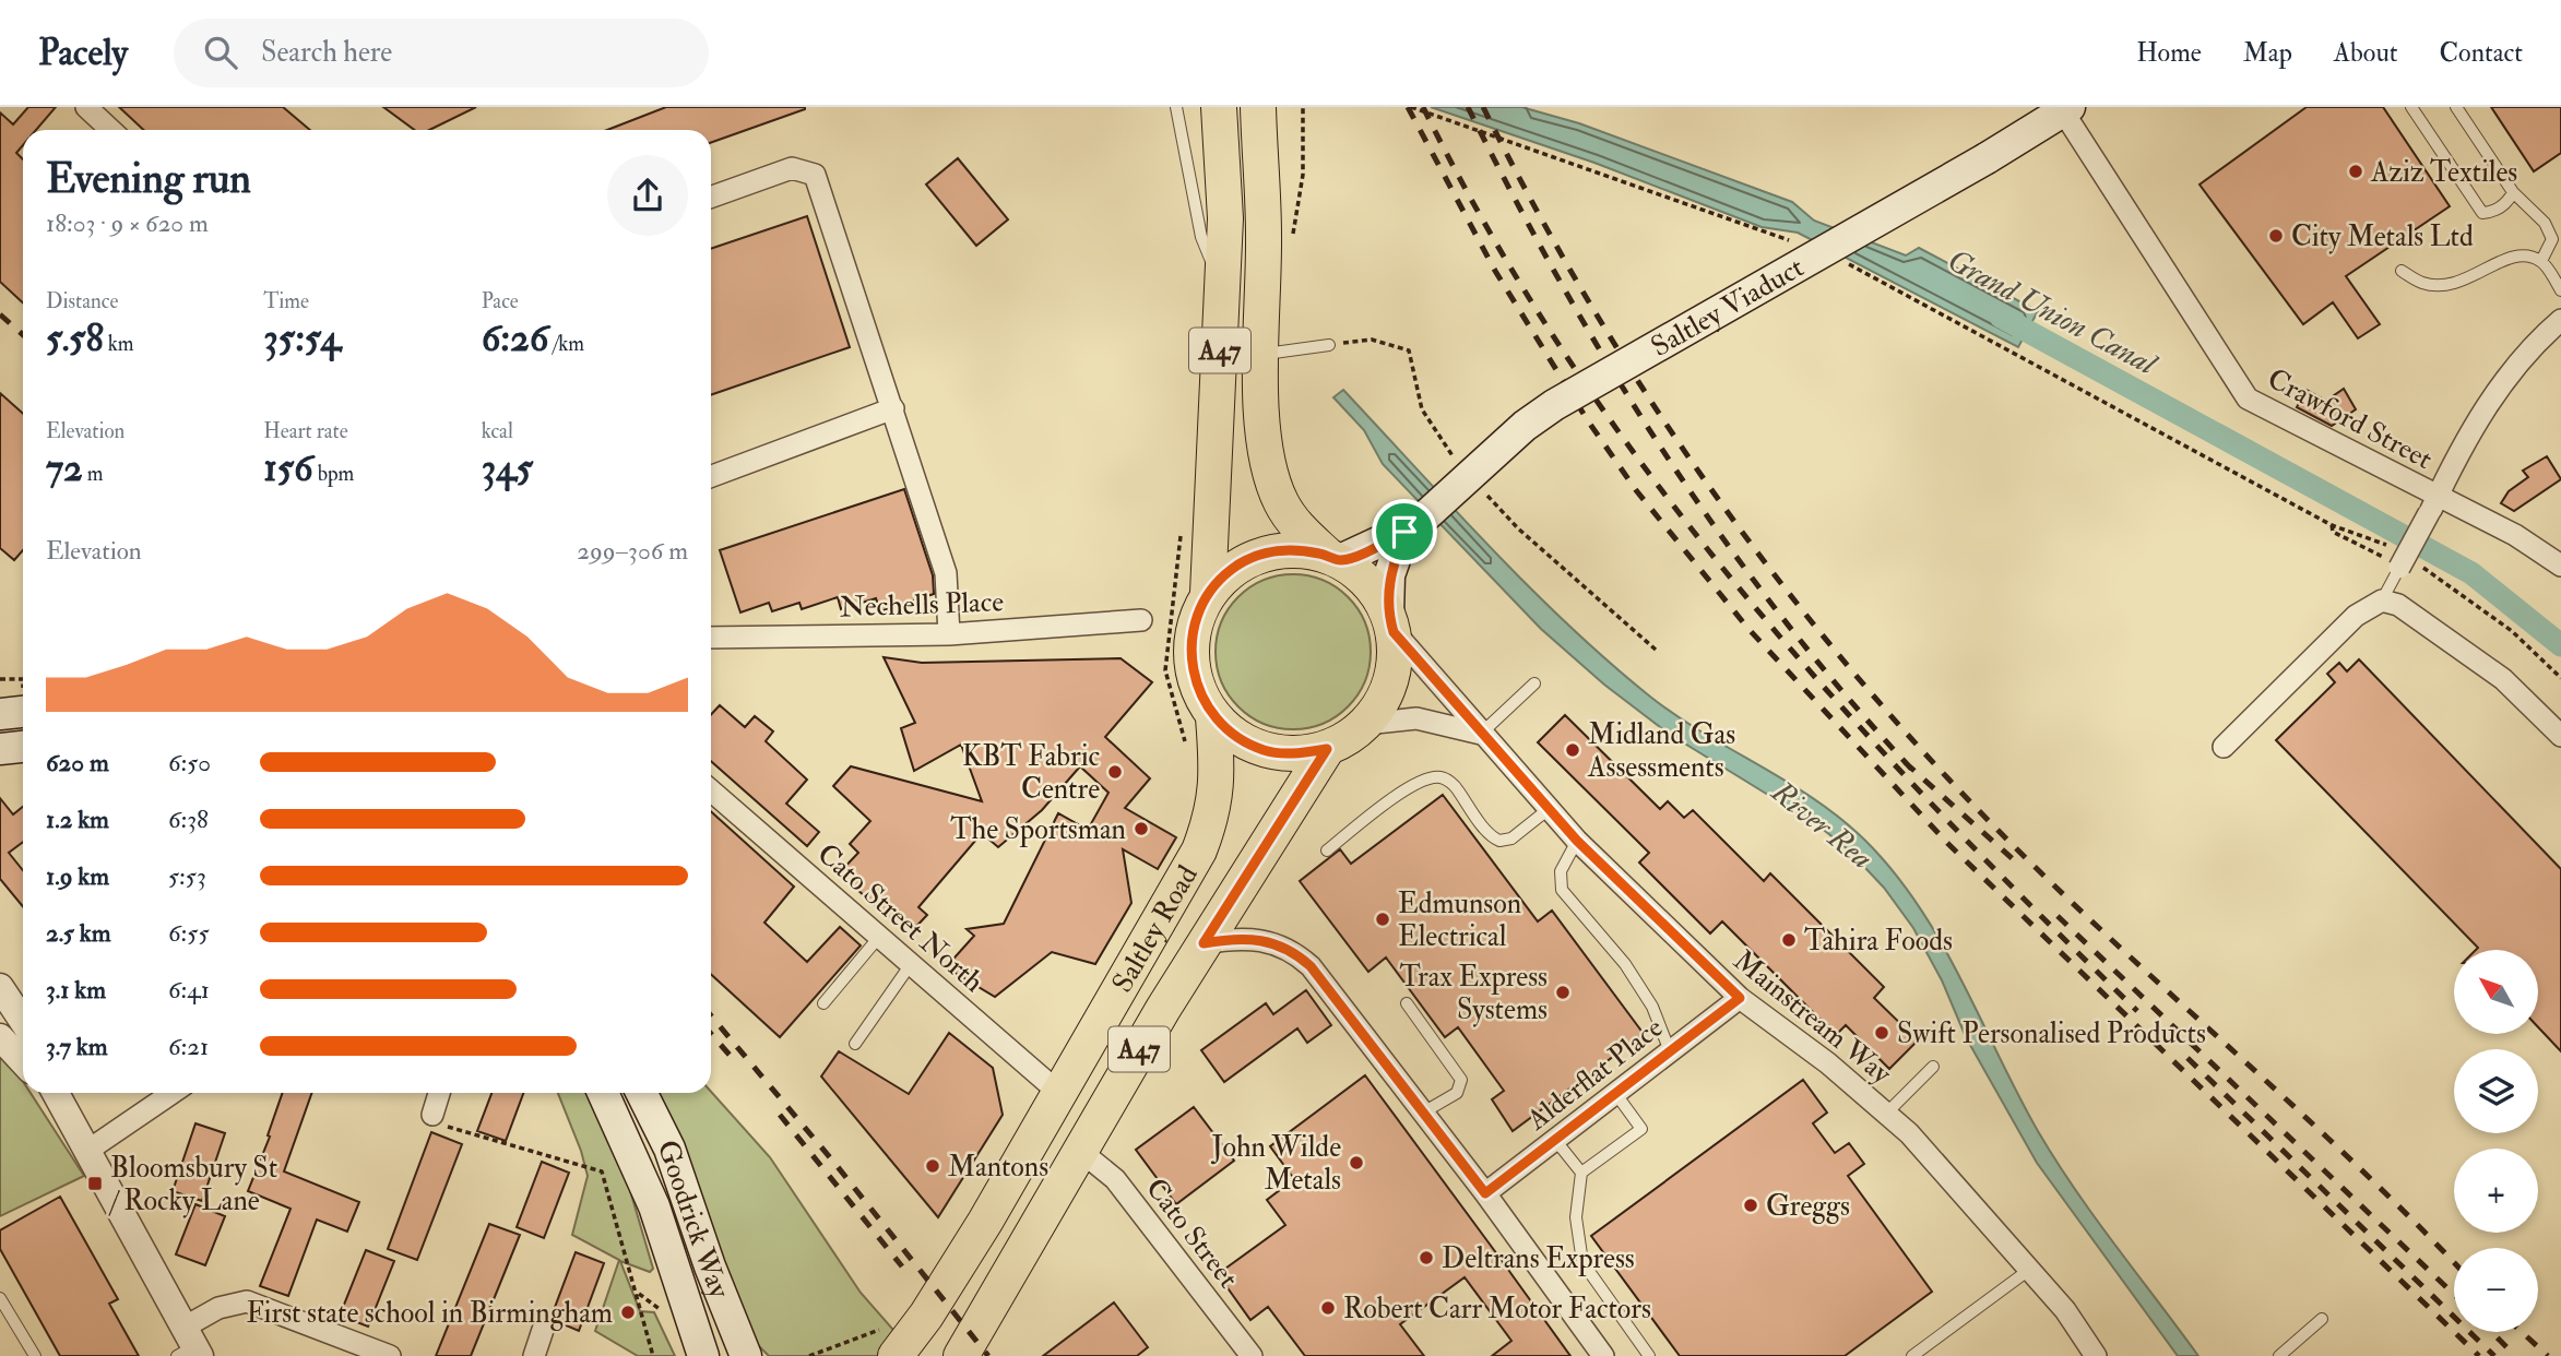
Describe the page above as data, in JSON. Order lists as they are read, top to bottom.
{
  "streets": {
    "main road": [
      "Saltley Viaduct",
      "A47",
      "Saltley Road",
      "Goodrick Way"
    ],
    "street": [
      "Crawford Street",
      "Nechells Place",
      "Cato Street North",
      "Mainstream Way",
      "Alderflat Place",
      "Cato Street"
    ]
  },
  "crossings": [
    ["Saltley Viaduct", "A47"],
    ["Saltley Viaduct", "Crawford Street"],
    ["Saltley Viaduct", "Saltley Road"],
    ["Saltley Viaduct", "Mainstream Way"],
    ["A47", "Saltley Road"],
    ["A47", "Mainstream Way"],
    ["Cato Street North", "Saltley Road"],
    ["Saltley Road", "Mainstream Way"],
    ["Saltley Road", "Cato Street"],
    ["Mainstream Way", "Alderflat Place"]
  ],
  "water": ["Grand Union Canal", "River Rea"],
  "places": {
    "other": [
      "Aziz Textiles",
      "City Metals Ltd",
      "Midland Gas Assessments",
      "KBT Fabric Centre",
      "The Sportsman",
      "Edmunson Electrical",
      "Tahira Foods",
      "Trax Express Systems",
      "Swift Personalised Products",
      "John Wilde Metals",
      "Mantons",
      "Greggs",
      "Deltrans Express",
      "Robert Carr Motor Factors",
      "First state school in Birmingham"
    ],
    "transit": ["Bloomsbury St / Rocky Lane"]
  },
  "north": "top left",
  "page": {
    "header": "Pacely",
    "search": "Search here",
    "nav": [
      "Home",
      "Map",
      "About",
      "Contact"
    ],
    "heading": ["Evening run", "18:03 · 9 × 620 m"],
    "stats": [
      ["Distance", "5.58 km"],
      ["Time", "35:54"],
      ["Pace", "6:26 /km"],
      ["Elevation", "72 m"],
      ["Heart rate", "156 bpm"],
      ["kcal", "345"]
    ],
    "chart": ["Elevation", "299–306 m"],
    "list": [
      {
        "name": "620 m",
        "note": "6:50"
      },
      {
        "name": "1.2 km",
        "note": "6:38"
      },
      {
        "name": "1.9 km",
        "note": "5:53"
      },
      {
        "name": "2.5 km",
        "note": "6:55"
      },
      {
        "name": "3.1 km",
        "note": "6:41"
      },
      {
        "name": "3.7 km",
        "note": "6:21"
      }
    ],
    "map_buttons": ["+", "−"]
  }
}
